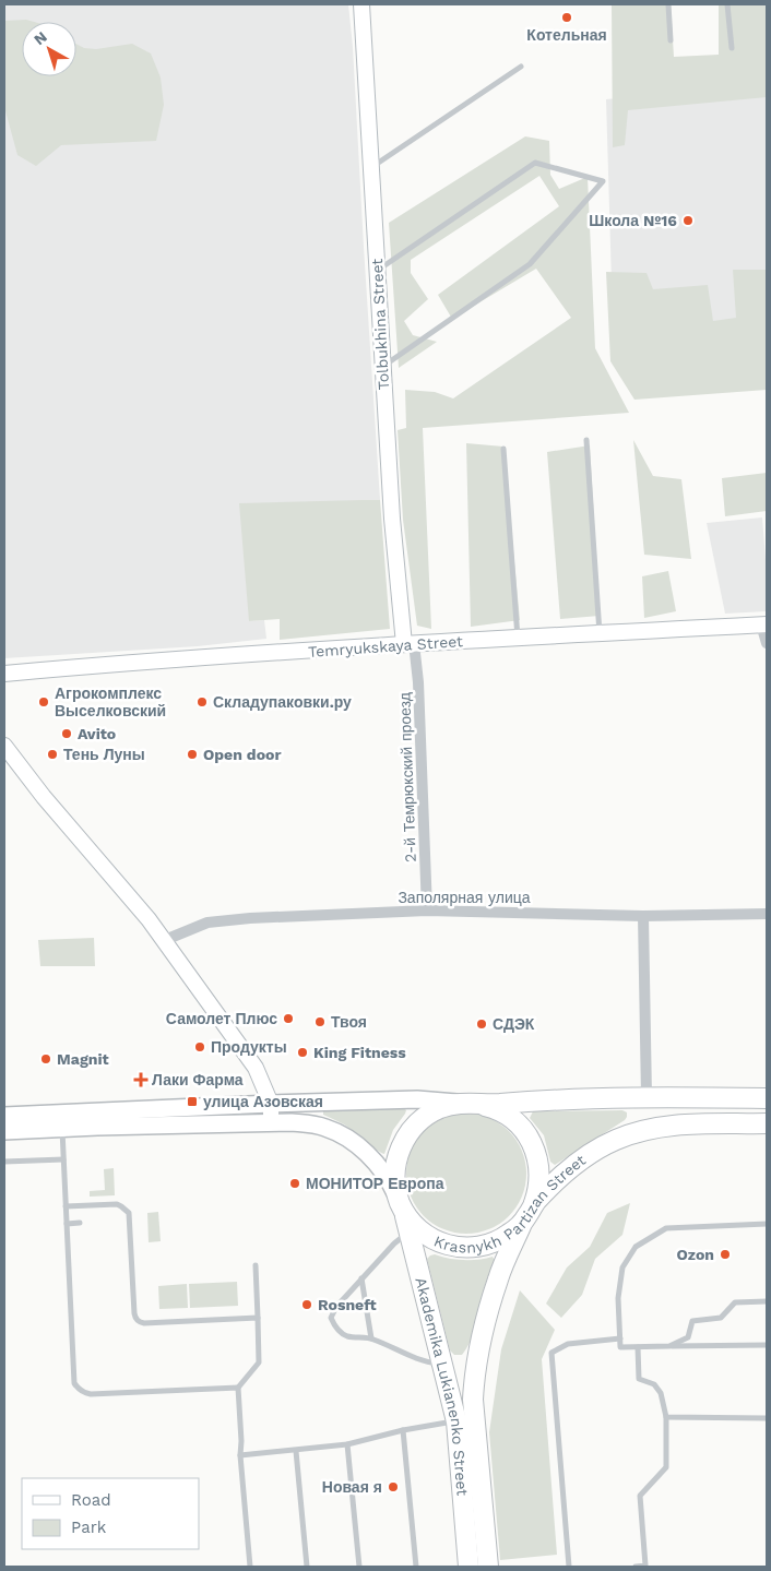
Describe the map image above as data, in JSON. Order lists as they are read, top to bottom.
{
  "streets": {
    "highway": ["Krasnykh Partizan Street", "Akademika Lukianenko Street"],
    "street": [
      "Tolbukhina Street",
      "Temryukskaya Street",
      "2-й Темрюкский проезд",
      "Заполярная улица"
    ]
  },
  "crossings": [
    ["Tolbukhina Street", "Temryukskaya Street"],
    ["Tolbukhina Street", "2-й Темрюкский проезд"],
    ["Temryukskaya Street", "2-й Темрюкский проезд"],
    ["2-й Темрюкский проезд", "Заполярная улица"],
    ["Krasnykh Partizan Street", "Akademika Lukianenko Street"]
  ],
  "places": {
    "other": [
      "Котельная",
      "Школа №16",
      "Агрокомплекс Выселковский",
      "Складупаковки.ру",
      "Avito",
      "Тень Луны",
      "Open door",
      "Самолет Плюс",
      "Твоя",
      "СДЭК",
      "Продукты",
      "King Fitness",
      "Magnit",
      "МОНИТОР Европа",
      "Ozon",
      "Rosneft",
      "Новая я"
    ],
    "health": ["Лаки Фарма"],
    "transit": ["улица Азовская"]
  },
  "legend": ["Road", "Park"],
  "north": "top left"
}
